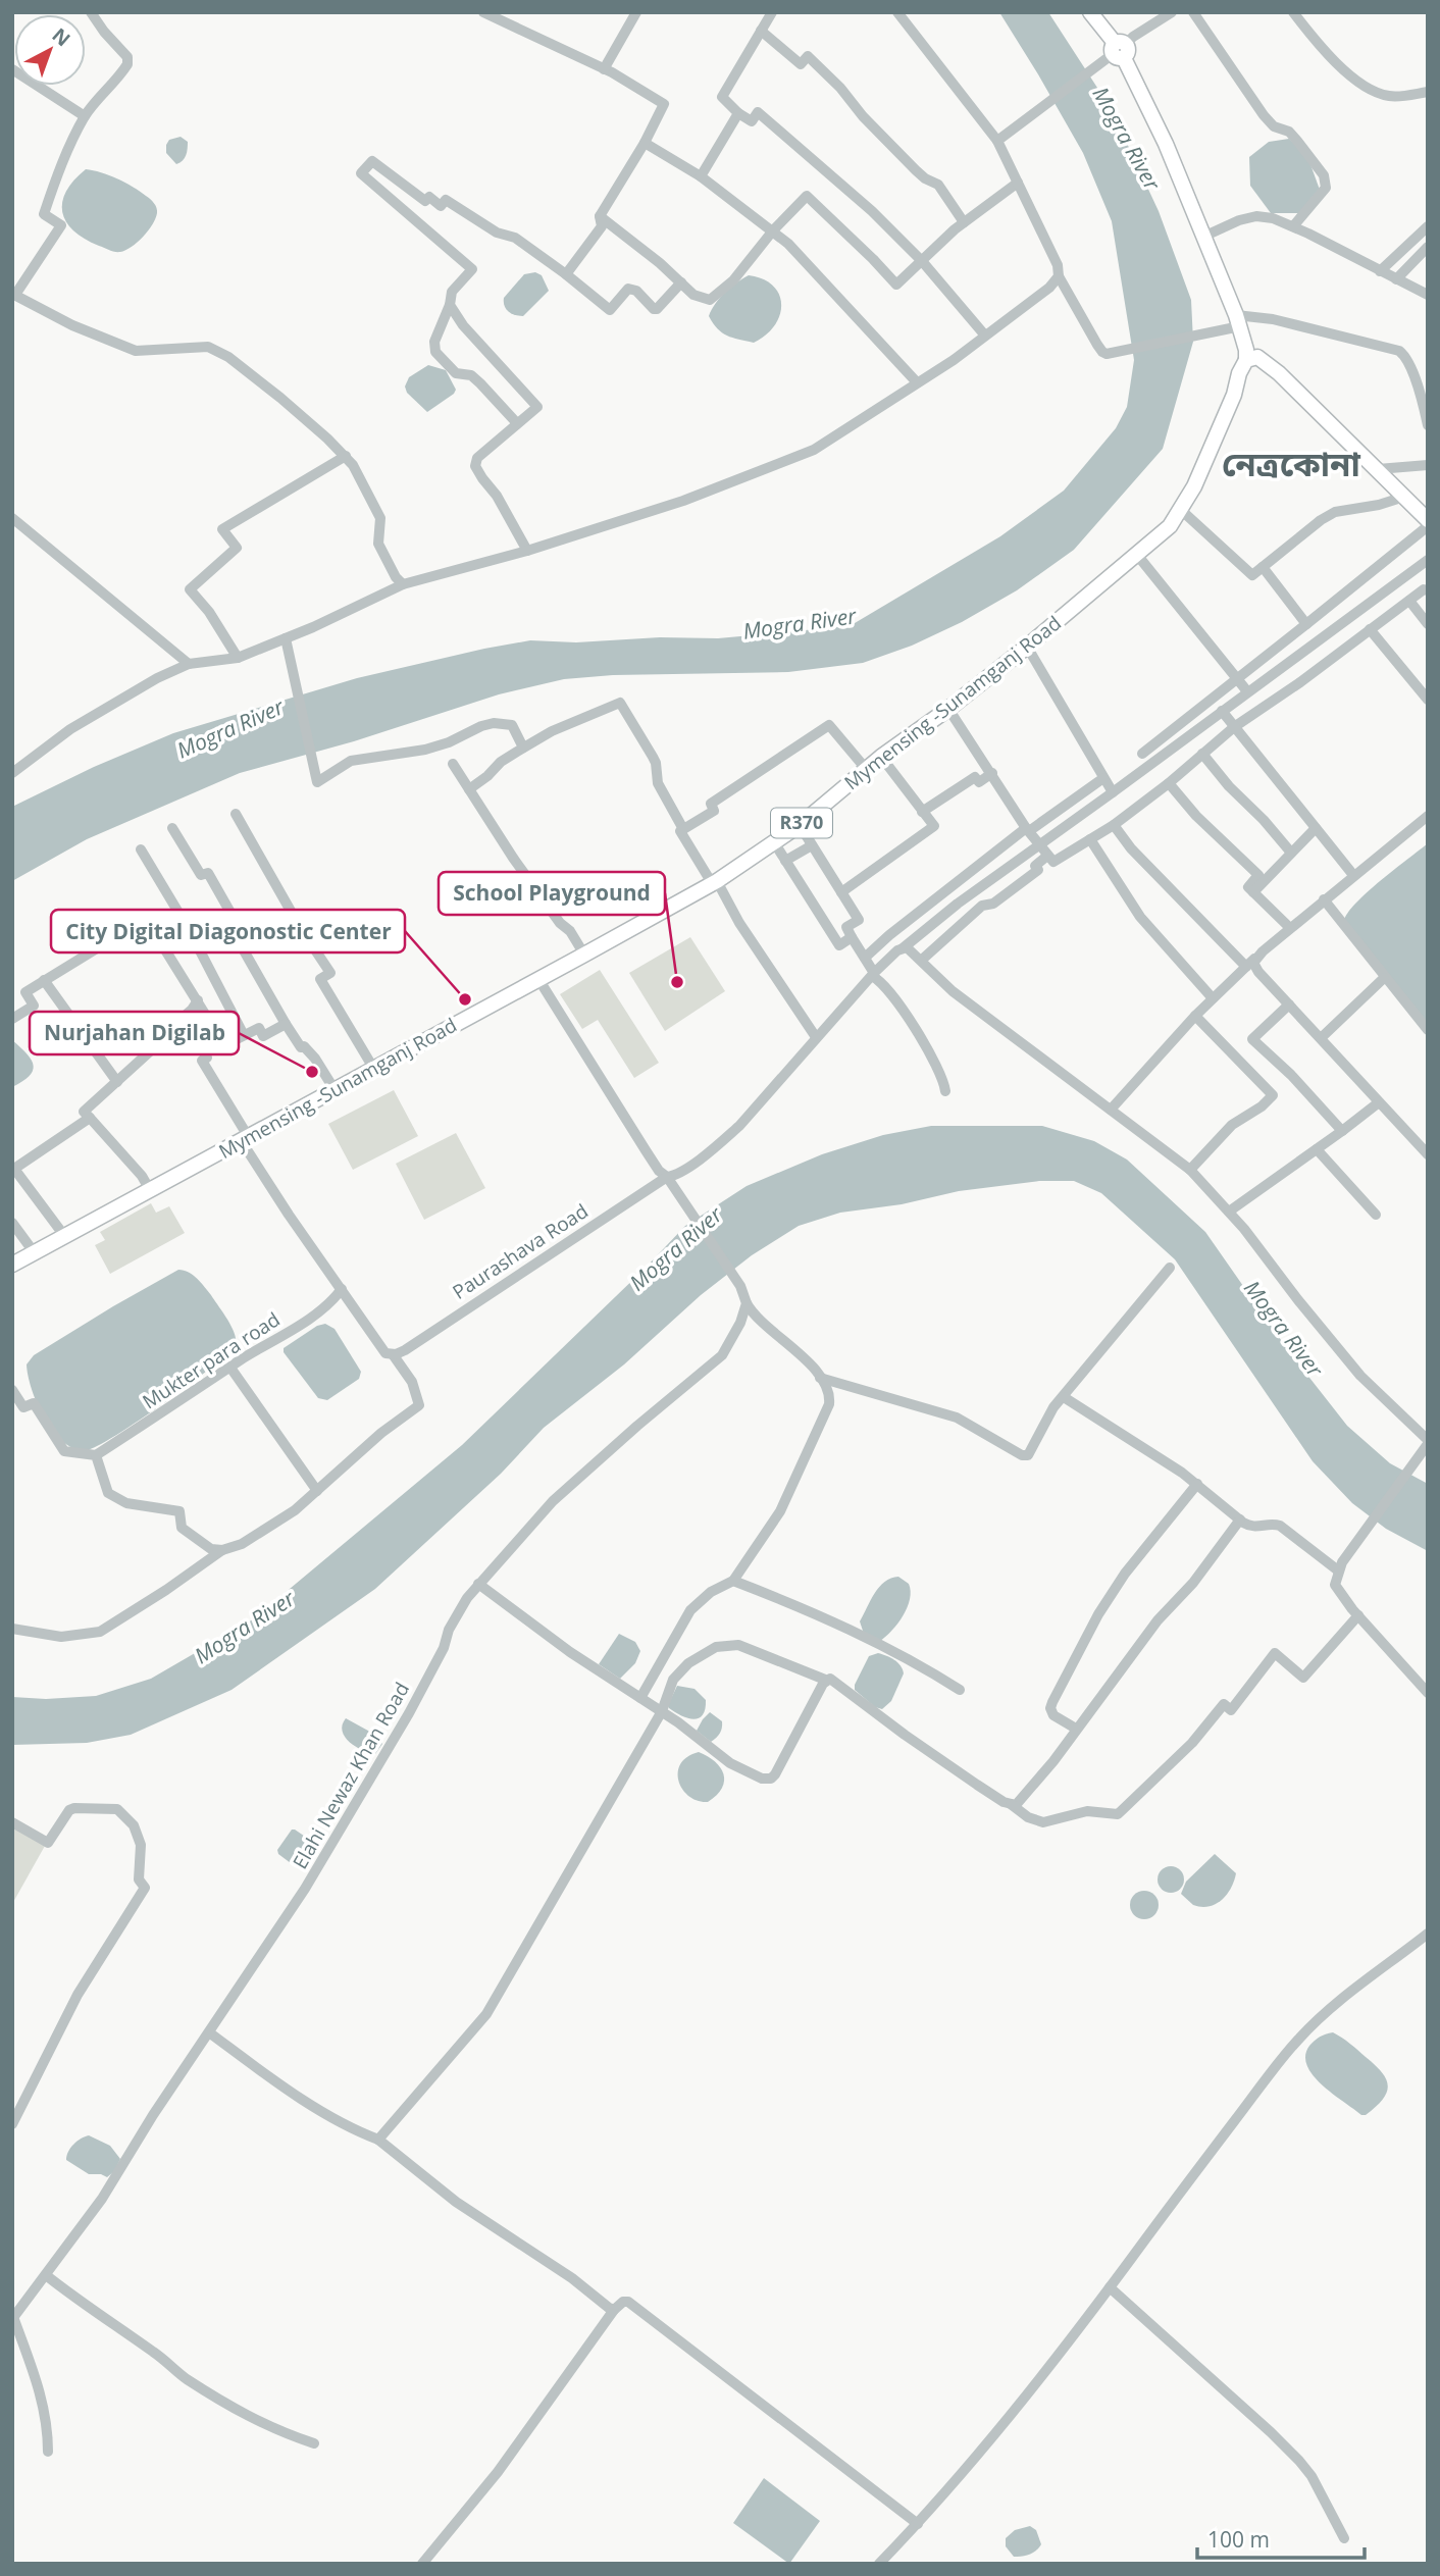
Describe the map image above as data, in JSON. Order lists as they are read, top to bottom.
{
  "streets": {
    "main road": ["Mymensing -Sunamganj Road", "R370"],
    "street": ["Paurashava Road", "Mukter para road", "Elahi Newaz Khan Road"]
  },
  "districts": ["নেত্রকোনা"],
  "water": ["Mogra River"],
  "places": ["School Playground", "City Digital Diagonostic Center", "Nurjahan Digilab"],
  "scale_bar": "100 m",
  "north": "top right"
}
